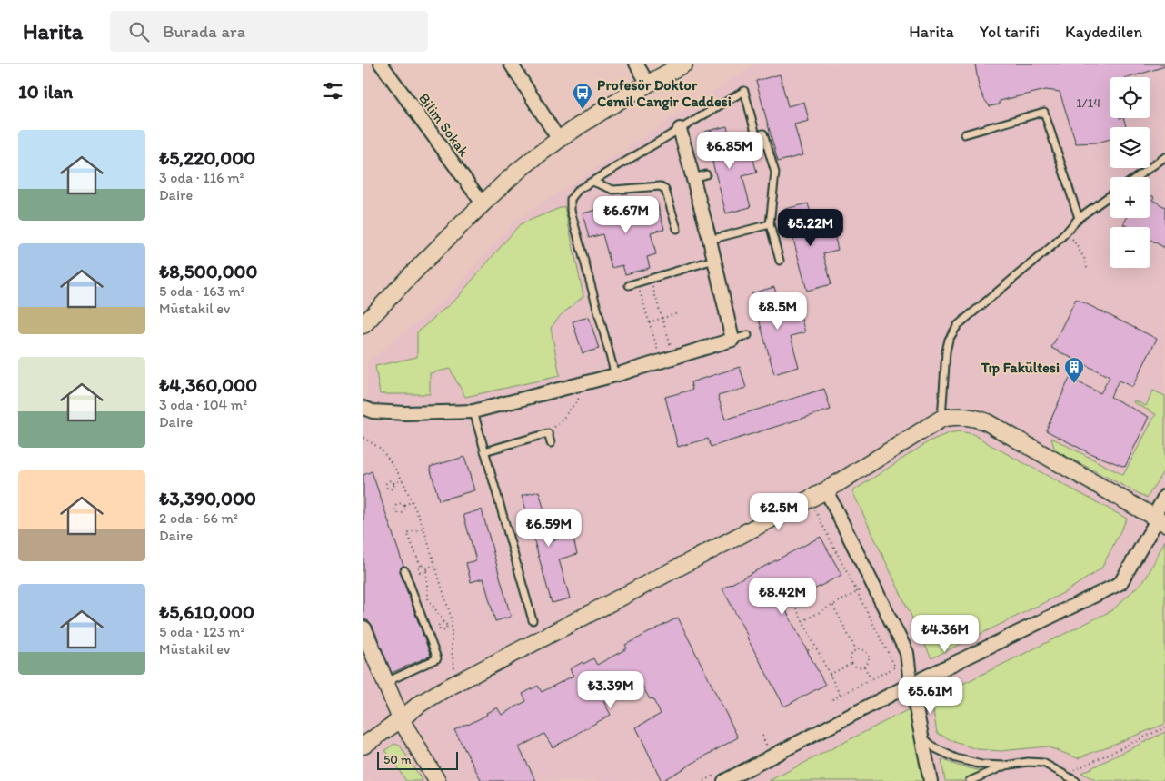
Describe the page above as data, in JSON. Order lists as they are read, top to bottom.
{
  "streets": {
    "street": ["Bilim Sokak"]
  },
  "places": {
    "bus stop": ["Profesör Doktor Cemil Cangir Caddesi"],
    "building": ["Tıp Fakültesi"]
  },
  "house_numbers": ["1/14"],
  "scale_bar": "50 m",
  "page": {
    "header": "Harita",
    "search": "Burada ara",
    "nav": ["Harita", "Yol tarifi", "Kaydedilen"],
    "heading": "10 ilan",
    "map_buttons": ["+", "−"],
    "list": [
      {
        "name": "₺5,220,000",
        "note": "3 oda · 116 m² · Daire"
      },
      {
        "name": "₺8,500,000",
        "note": "5 oda · 163 m² · Müstakil ev"
      },
      {
        "name": "₺4,360,000",
        "note": "3 oda · 104 m² · Daire"
      },
      {
        "name": "₺3,390,000",
        "note": "2 oda · 66 m² · Daire"
      },
      {
        "name": "₺5,610,000",
        "note": "5 oda · 123 m² · Müstakil ev"
      }
    ],
    "price": [
      "₺6.85M",
      "₺6.67M",
      "₺5.22M",
      "₺8.5M",
      "₺2.5M",
      "₺6.59M",
      "₺8.42M",
      "₺4.36M",
      "₺3.39M",
      "₺5.61M"
    ],
    "scale": "50 m"
  }
}
